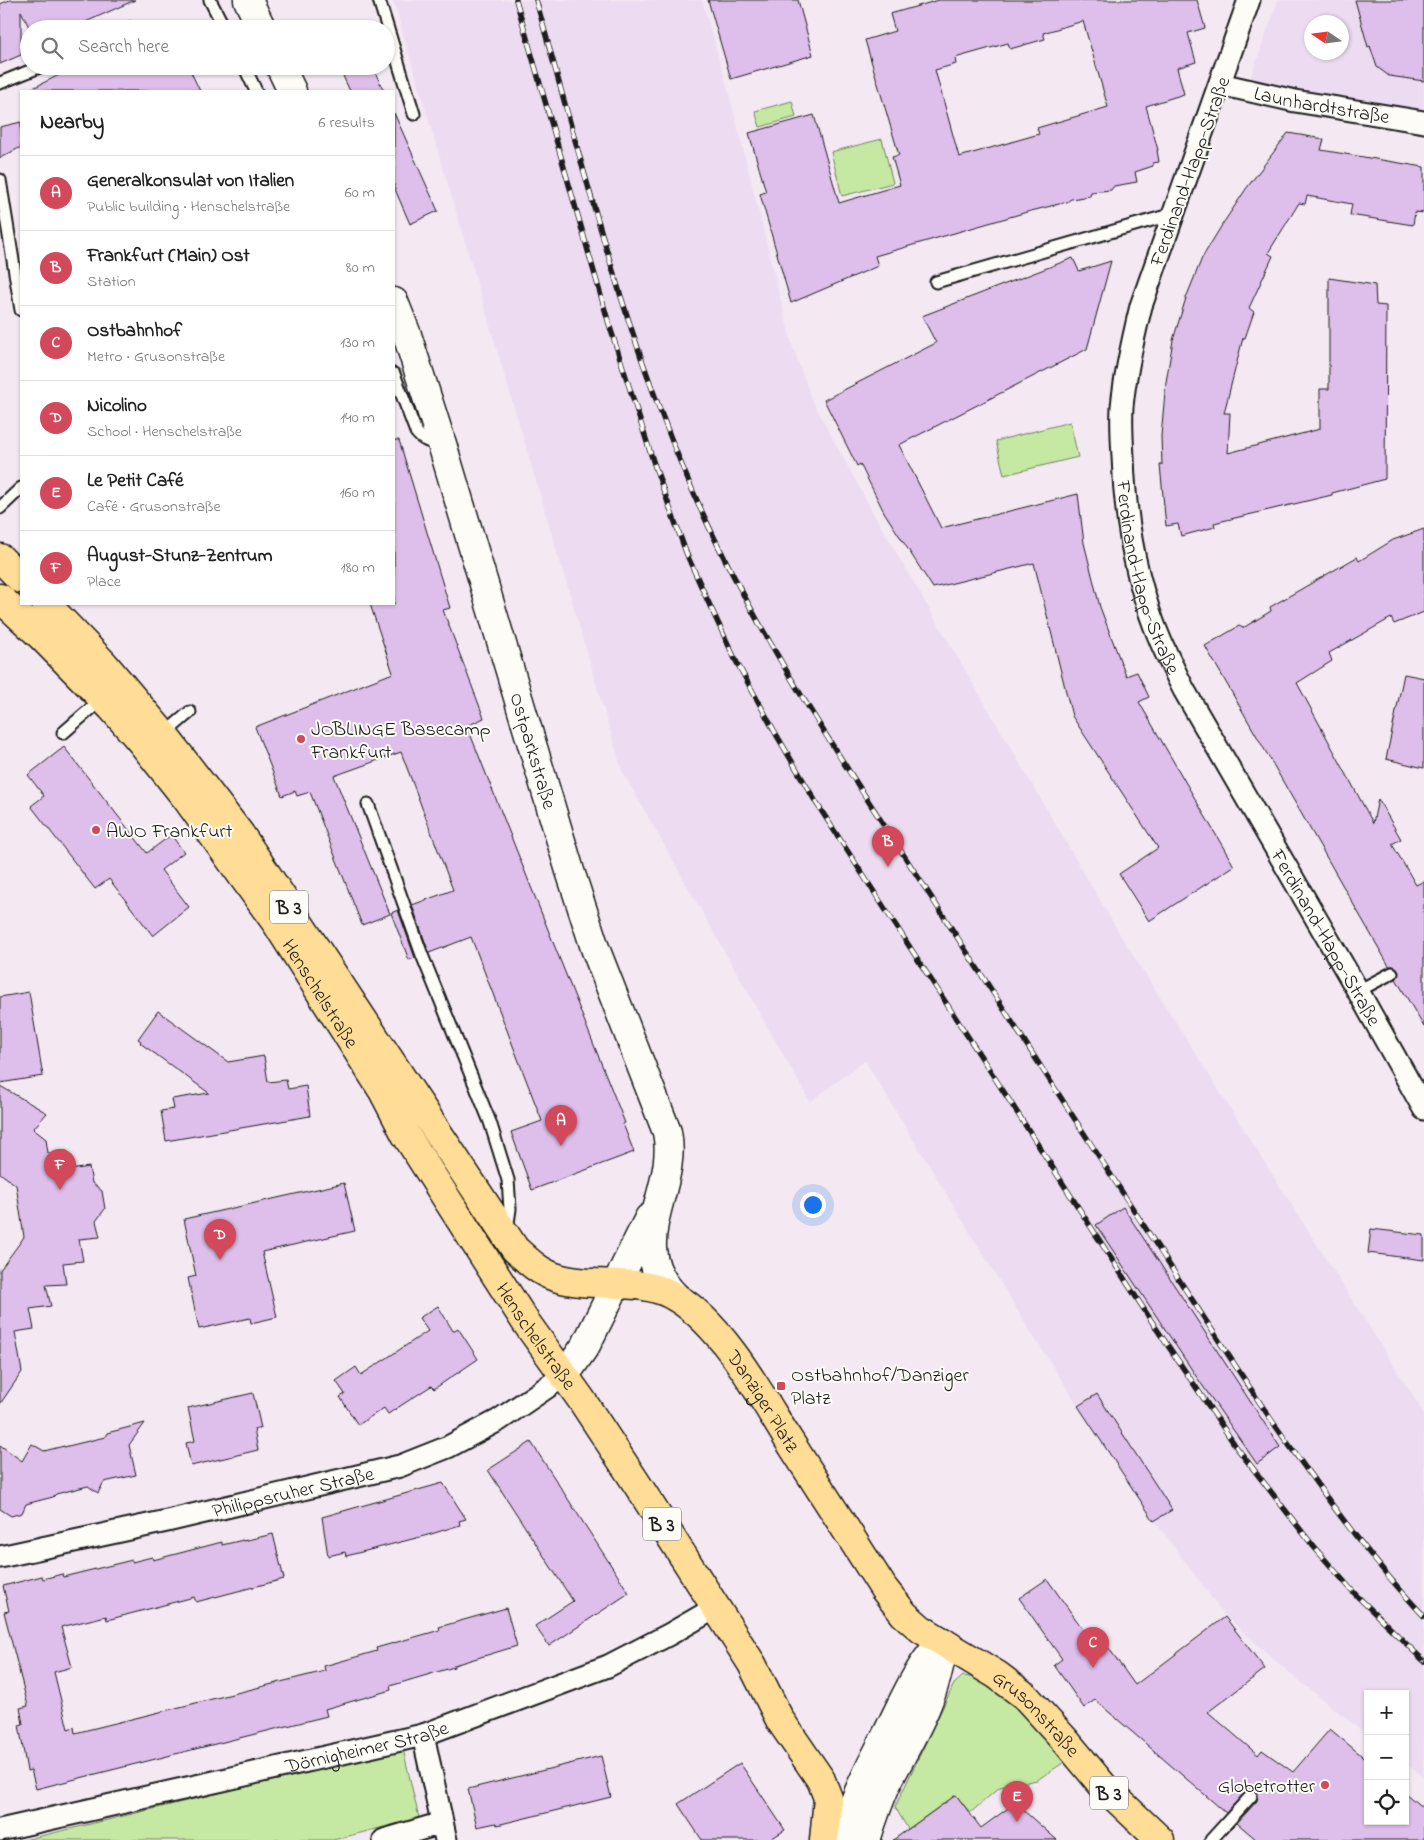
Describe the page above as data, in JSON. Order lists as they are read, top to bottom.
{
  "streets": {
    "main road": [
      "B 3",
      "Henschelstraße",
      "Danziger Platz",
      "Grusonstraße"
    ],
    "street": [
      "Launhardtstraße",
      "Ferdinand-Happ-Straße",
      "Ostparkstraße",
      "Philippsruher Straße",
      "Dörnigheimer Straße"
    ]
  },
  "crossings": [
    ["Launhardtstraße", "Ferdinand-Happ-Straße"],
    ["Ostparkstraße", "Henschelstraße"],
    ["Ostparkstraße", "Danziger Platz"],
    ["B 3", "Henschelstraße"],
    ["B 3", "Dörnigheimer Straße"],
    ["Henschelstraße", "Danziger Platz"],
    ["Henschelstraße", "Philippsruher Straße"],
    ["Henschelstraße", "Dörnigheimer Straße"],
    ["Danziger Platz", "Grusonstraße"]
  ],
  "places": {
    "other": ["JOBLINGE Basecamp Frankfurt", "AWO Frankfurt", "Globetrotter"],
    "transit": ["Ostbahnhof/Danziger Platz"]
  },
  "north": "left",
  "page": {
    "search": "Search here",
    "heading": ["Nearby", "6 results"],
    "list": [
      {
        "mark": "A",
        "name": "Generalkonsulat von Italien",
        "note": "Public building · Henschelstraße",
        "value": "60 m"
      },
      {
        "mark": "B",
        "name": "Frankfurt (Main) Ost",
        "note": "Station",
        "value": "80 m"
      },
      {
        "mark": "C",
        "name": "Ostbahnhof",
        "note": "Metro · Grusonstraße",
        "value": "130 m"
      },
      {
        "mark": "D",
        "name": "Nicolino",
        "note": "School · Henschelstraße",
        "value": "140 m"
      },
      {
        "mark": "E",
        "name": "Le Petit Café",
        "note": "Café · Grusonstraße",
        "value": "160 m"
      },
      {
        "mark": "F",
        "name": "August-Stunz-Zentrum",
        "note": "Place",
        "value": "180 m"
      }
    ],
    "pins": [
      "B",
      "A",
      "F",
      "D",
      "C",
      "E"
    ],
    "map_buttons": ["+", "−"]
  }
}
